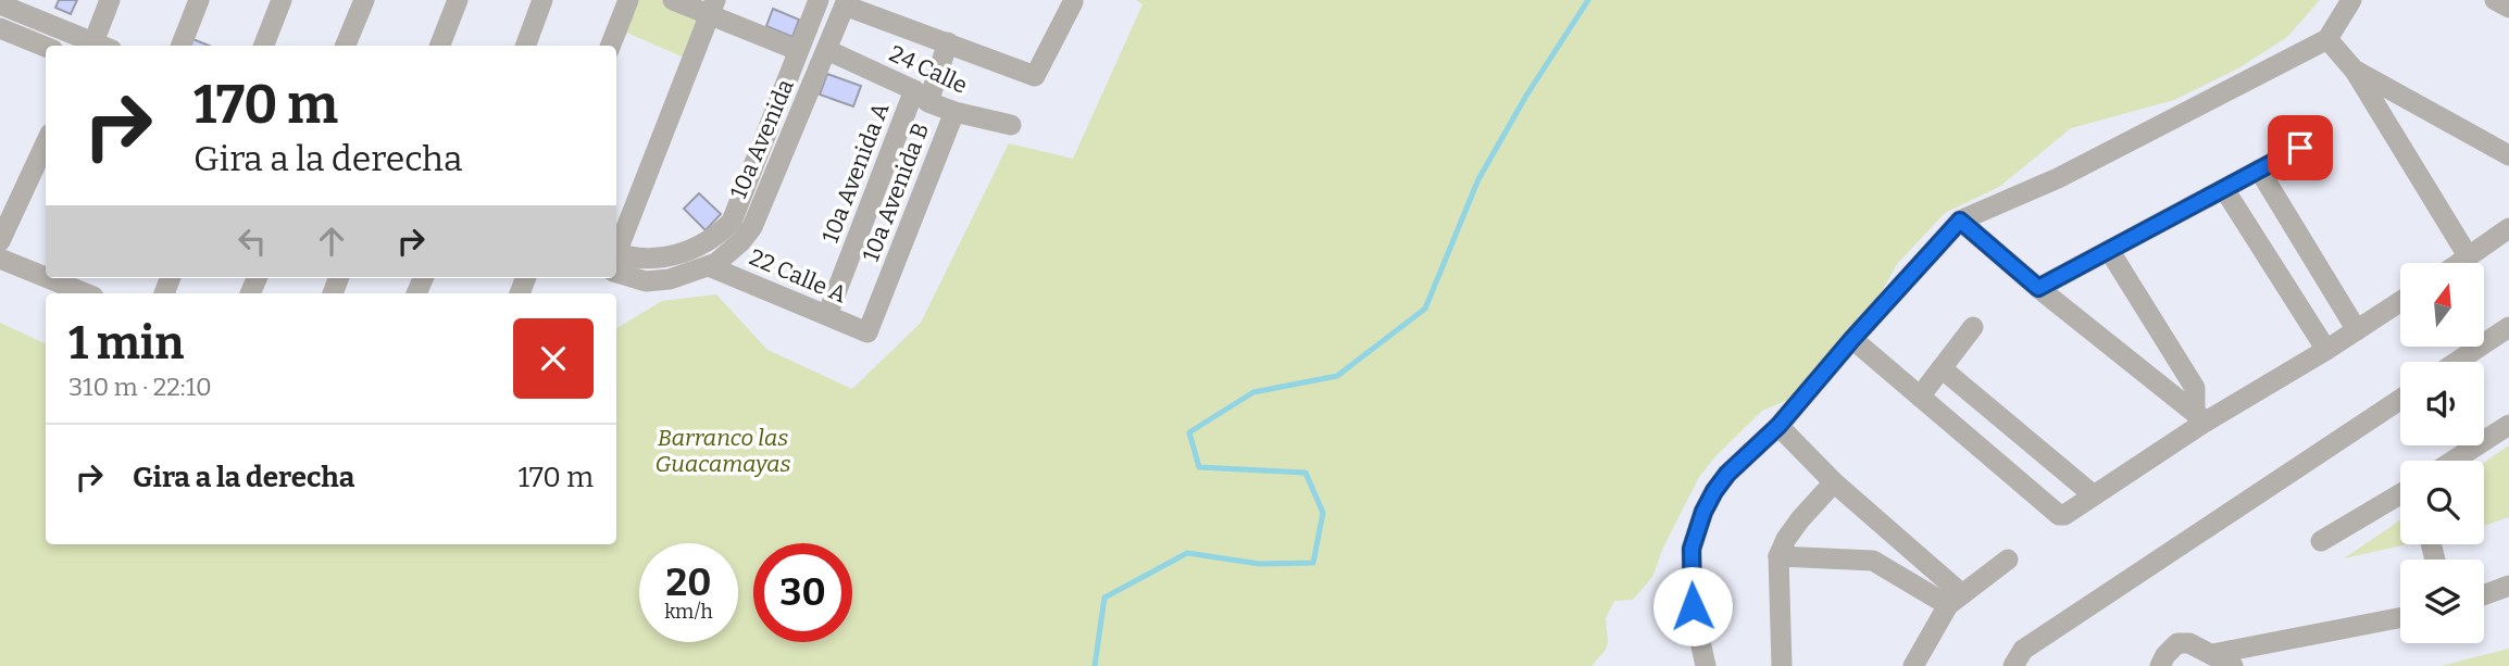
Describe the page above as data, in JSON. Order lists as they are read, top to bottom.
{
  "streets": {
    "street": [
      "24 Calle",
      "10a Avenida",
      "10a Avenida A",
      "10a Avenida B",
      "22 Calle A"
    ]
  },
  "crossings": [
    ["24 Calle", "10a Avenida"],
    ["24 Calle", "10a Avenida A"],
    ["24 Calle", "10a Avenida B"],
    ["10a Avenida", "22 Calle A"],
    ["10a Avenida A", "22 Calle A"],
    ["10a Avenida B", "22 Calle A"]
  ],
  "parks": ["Barranco las Guacamayas"],
  "north": "top",
  "page": {
    "turn": ["170 m", "Gira a la derecha"],
    "heading": ["1 min", "310 m · 22:10"],
    "list": [
      {
        "name": "Gira a la derecha",
        "value": "170 m"
      }
    ],
    "speed": "20 km/h",
    "limit": "30"
  }
}
